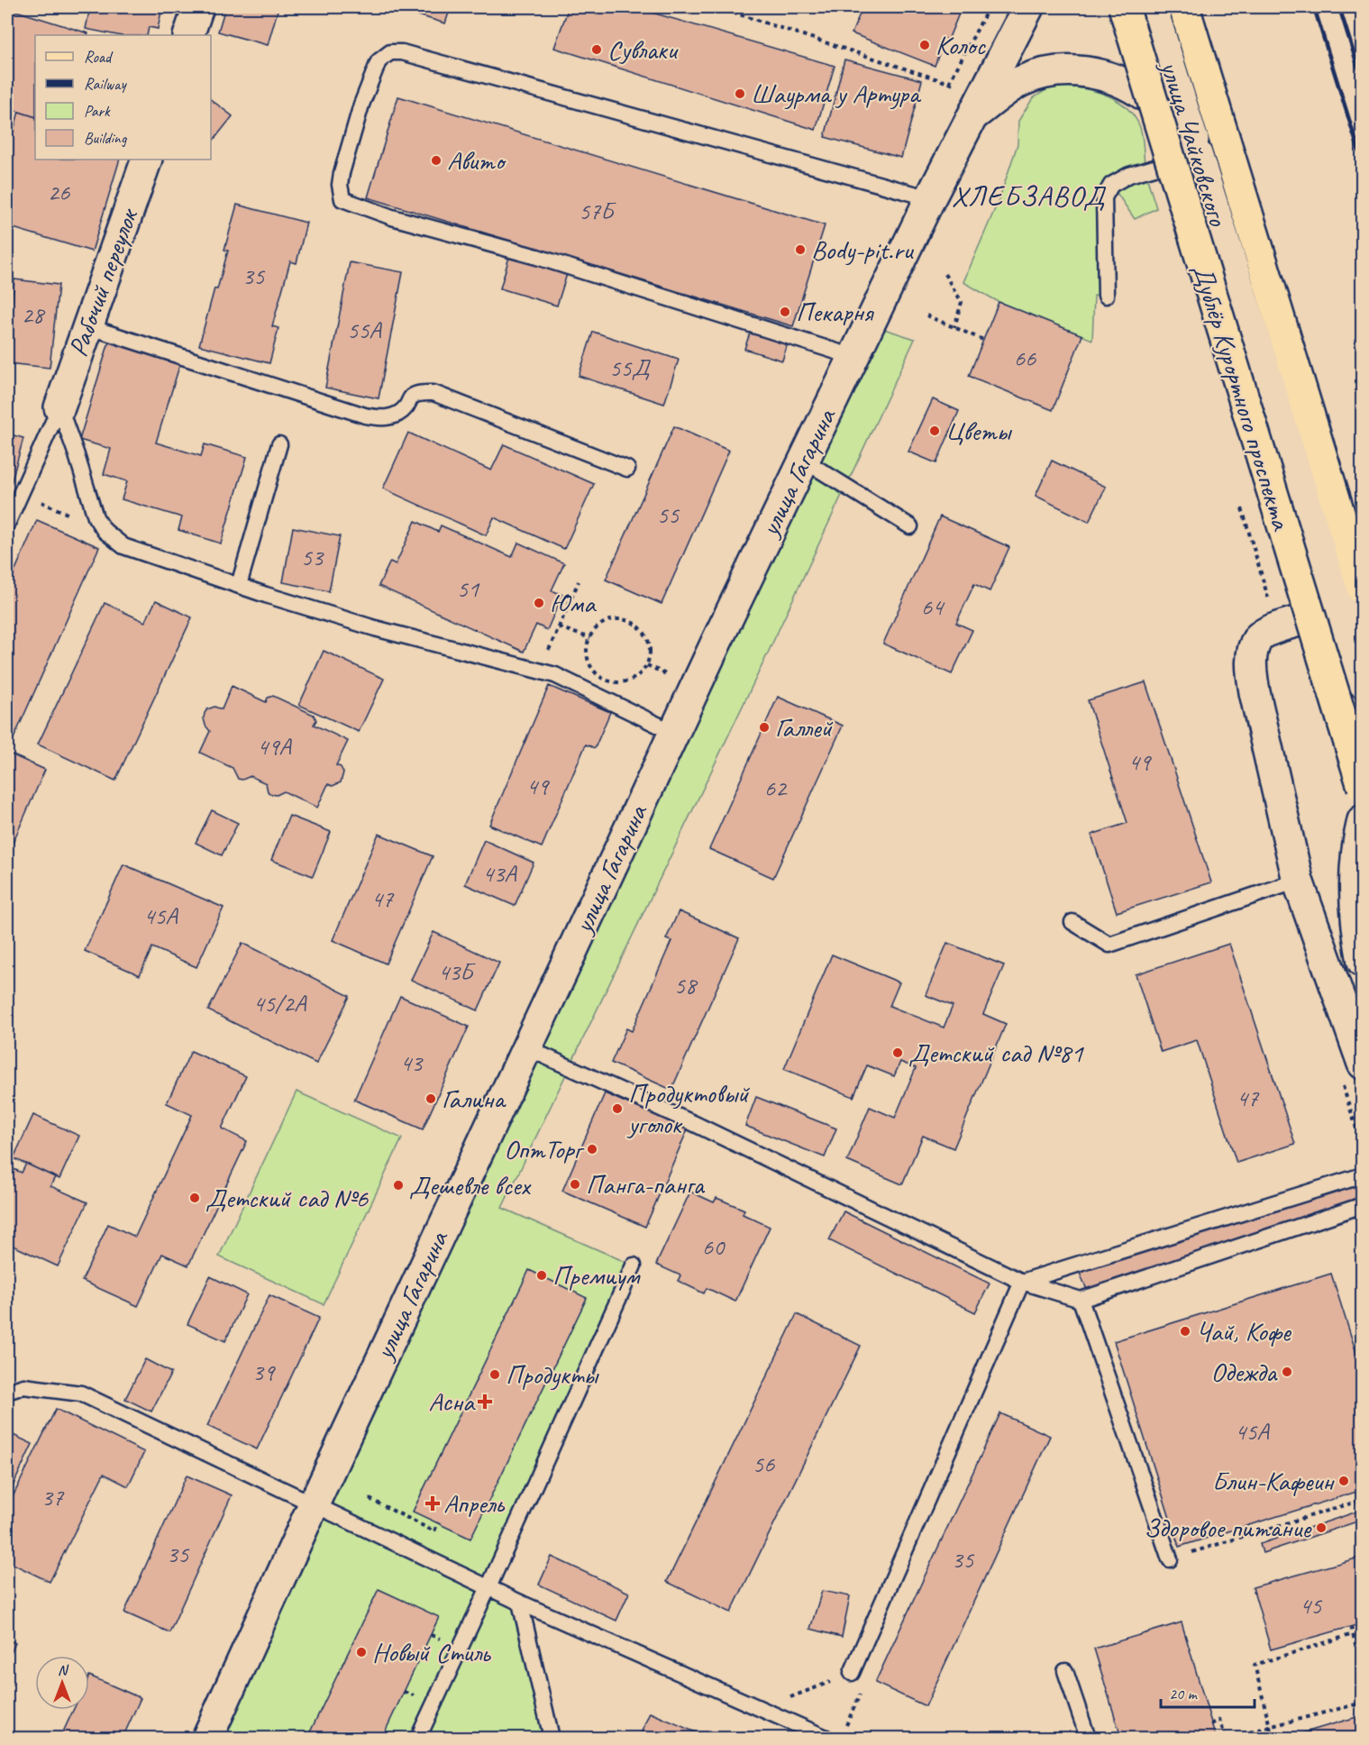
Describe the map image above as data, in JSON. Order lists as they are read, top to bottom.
{
  "streets": {
    "main road": ["Дублёр Курортного проспекта"],
    "street": ["улица Чайковского", "Рабочий переулок", "улица Гагарина"]
  },
  "districts": ["ХЛЕБЗАВОД"],
  "places": {
    "other": [
      "Колос",
      "Сувлаки",
      "Шаурма у Артура",
      "Авито",
      "Body-pit.ru",
      "Пекарня",
      "Цветы",
      "Юма",
      "Галлей",
      "Детский сад №81",
      "Галина",
      "Продуктовый уголок",
      "ОптТорг",
      "Панга-панга",
      "Дешевле всех",
      "Детский сад №6",
      "Премиум",
      "Чай, Кофе",
      "Одежда",
      "Продукты",
      "Блин-Кафеин",
      "Здоровое питание",
      "Новый Стиль"
    ],
    "health": ["Асна", "Апрель"]
  },
  "house_numbers": [
    "26",
    "57Б",
    "35",
    "28",
    "55А",
    "66",
    "55Д",
    "55",
    "53",
    "51",
    "64",
    "49А",
    "49",
    "49",
    "62",
    "43А",
    "47",
    "45А",
    "43Б",
    "58",
    "45/2А",
    "43",
    "47",
    "60",
    "39",
    "45А",
    "56",
    "37",
    "35",
    "35",
    "45"
  ],
  "legend": [
    "Road",
    "Railway",
    "Park",
    "Building"
  ],
  "scale_bar": "20 m",
  "north": "top"
}
